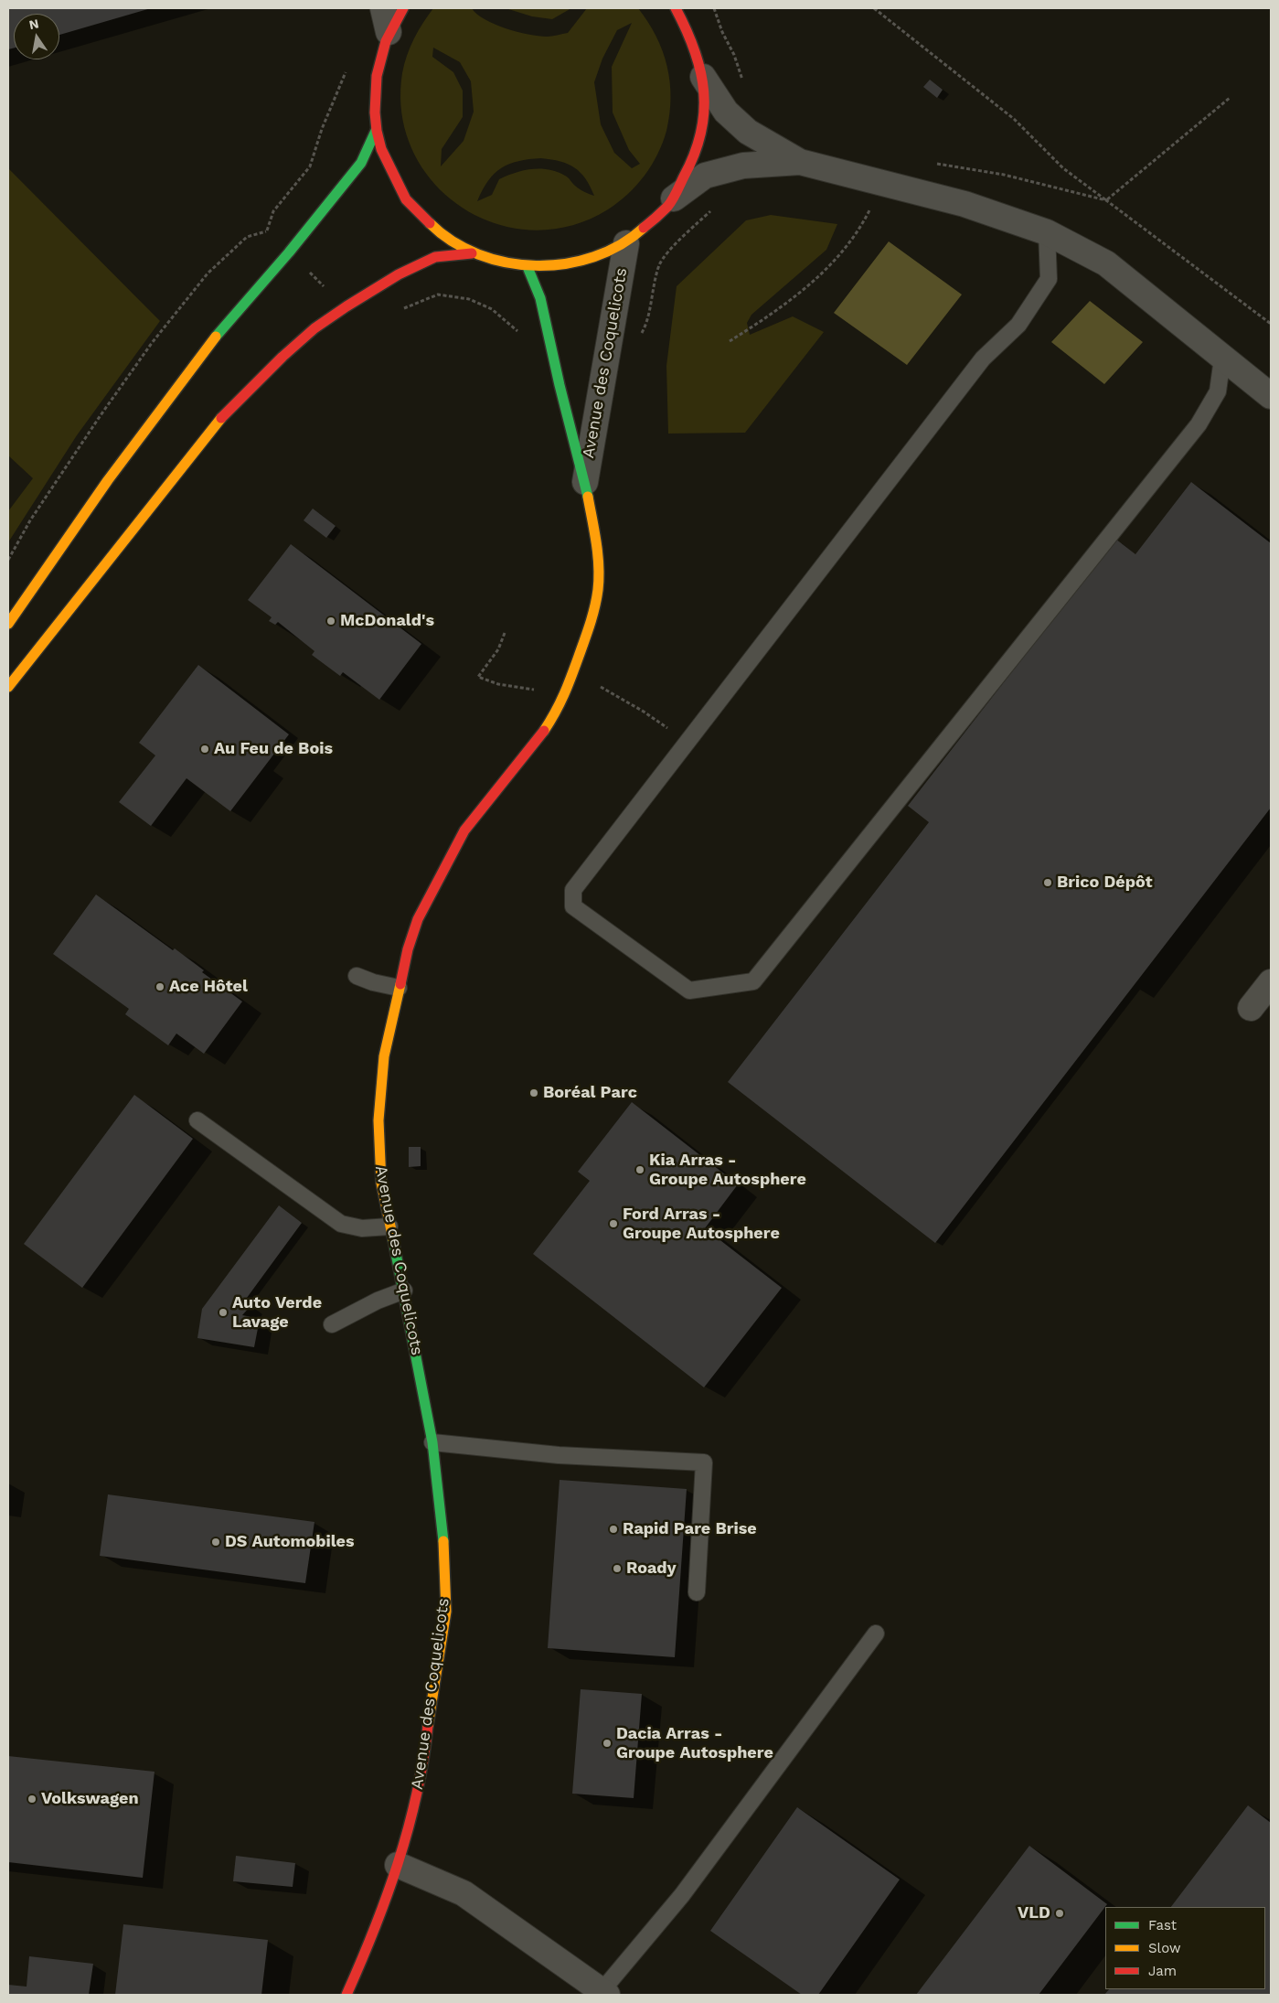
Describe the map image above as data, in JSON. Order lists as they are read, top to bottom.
{
  "streets": {
    "main road": ["Avenue des Coquelicots"]
  },
  "places": [
    "McDonald's",
    "Au Feu de Bois",
    "Brico Dépôt",
    "Ace Hôtel",
    "Boréal Parc",
    "Kia Arras - Groupe Autosphere",
    "Ford Arras - Groupe Autosphere",
    "Auto Verde Lavage",
    "Rapid Pare Brise",
    "DS Automobiles",
    "Roady",
    "Dacia Arras - Groupe Autosphere",
    "Volkswagen",
    "VLD"
  ],
  "legend": ["Fast", "Slow", "Jam"],
  "north": "top"
}
